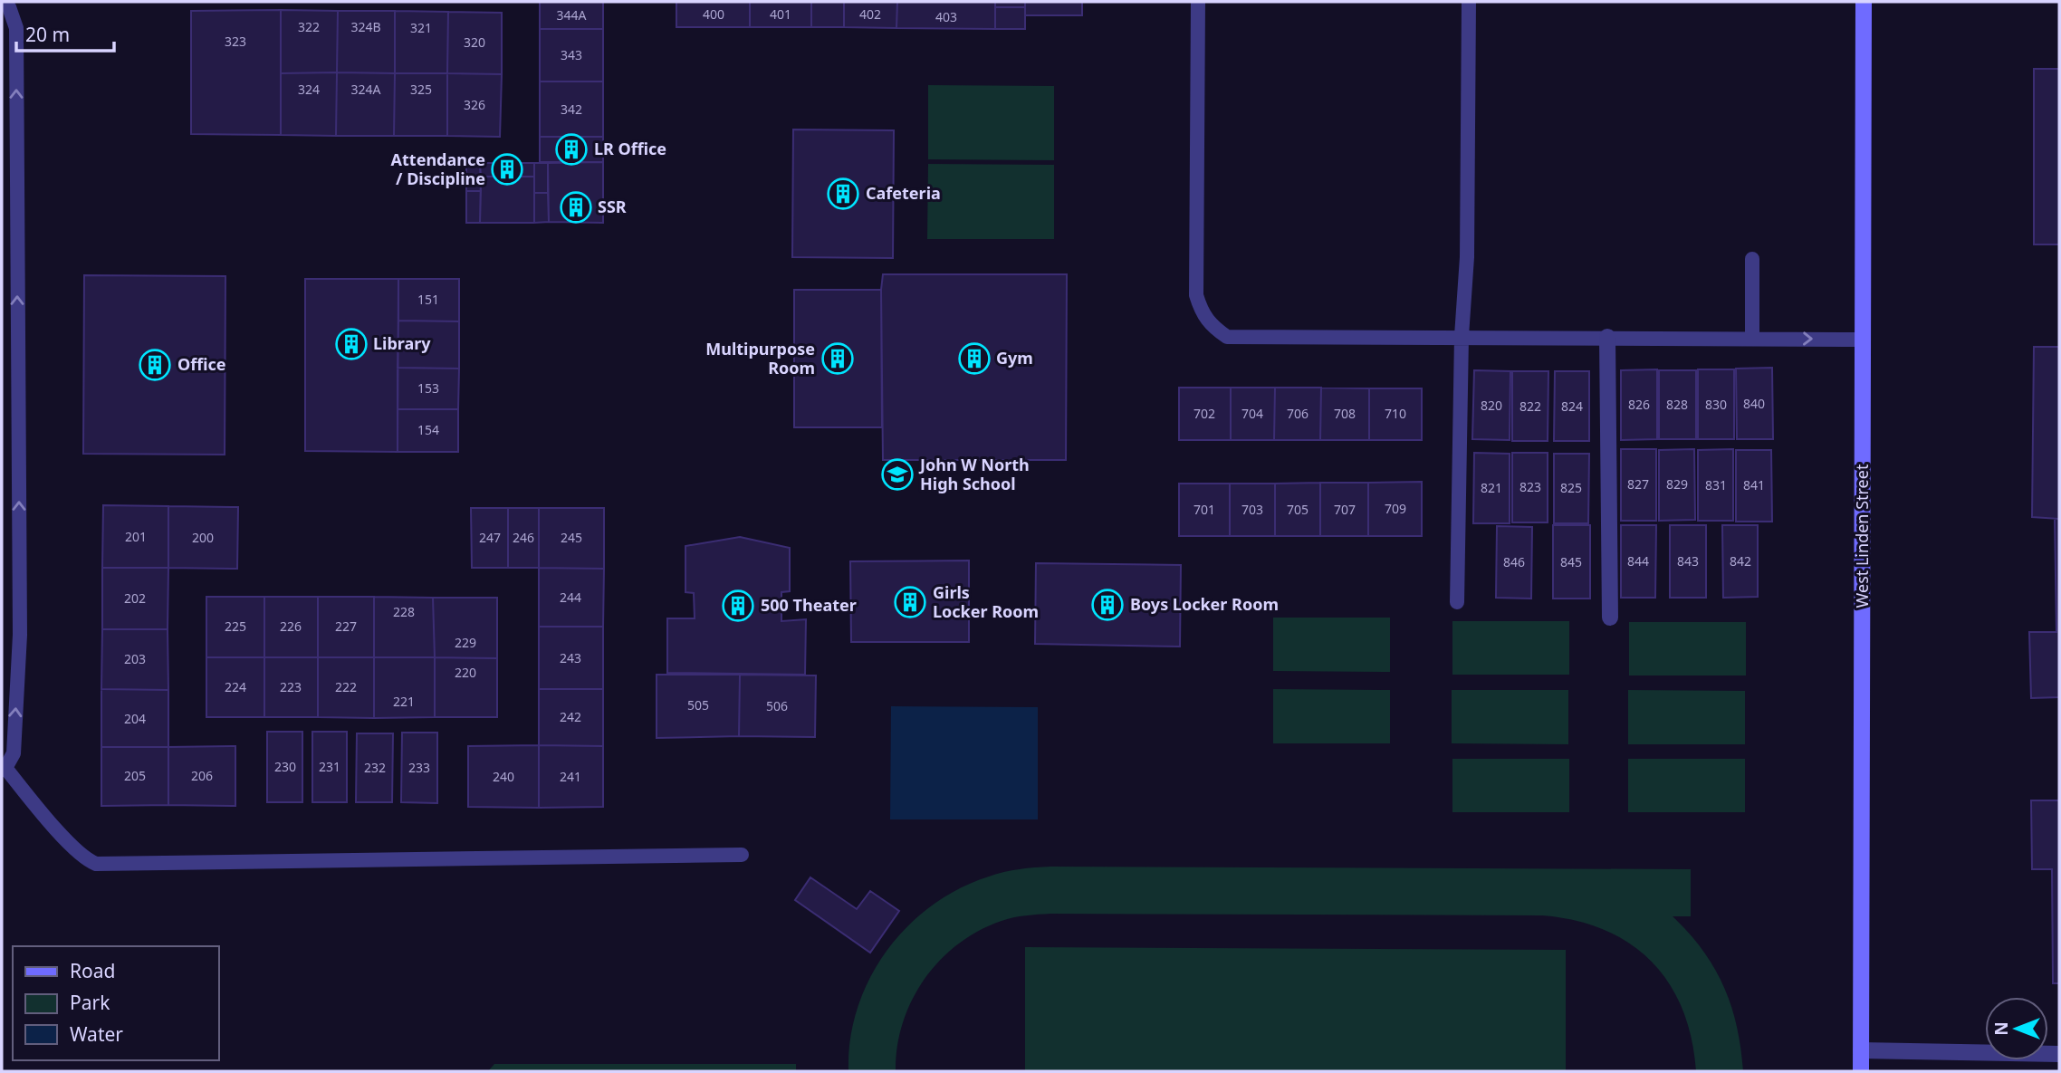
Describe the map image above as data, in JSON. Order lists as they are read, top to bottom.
{
  "streets": {
    "main road": ["West Linden Street"]
  },
  "places": {
    "building": [
      "LR Office",
      "Attendance / Discipline",
      "Cafeteria",
      "SSR",
      "Library",
      "Multipurpose Room",
      "Gym",
      "Office",
      "Girls Locker Room",
      "Boys Locker Room",
      "500 Theater"
    ],
    "school or university": ["John W North High School"]
  },
  "house_numbers": [
    "400",
    "401",
    "402",
    "344A",
    "403",
    "322",
    "324B",
    "321",
    "323",
    "320",
    "343",
    "324",
    "324A",
    "325",
    "326",
    "342",
    "151",
    "153",
    "840",
    "826",
    "828",
    "830",
    "820",
    "822",
    "824",
    "702",
    "704",
    "706",
    "708",
    "710",
    "154",
    "827",
    "829",
    "831",
    "841",
    "823",
    "821",
    "825",
    "709",
    "701",
    "703",
    "705",
    "707",
    "201",
    "200",
    "247",
    "246",
    "245",
    "844",
    "843",
    "842",
    "846",
    "845",
    "244",
    "202",
    "228",
    "225",
    "226",
    "227",
    "229",
    "243",
    "203",
    "220",
    "224",
    "223",
    "222",
    "221",
    "505",
    "506",
    "242",
    "204",
    "230",
    "231",
    "232",
    "233",
    "205",
    "206",
    "240",
    "241"
  ],
  "legend": ["Road", "Park", "Water"],
  "scale_bar": "20 m",
  "north": "left"
}
